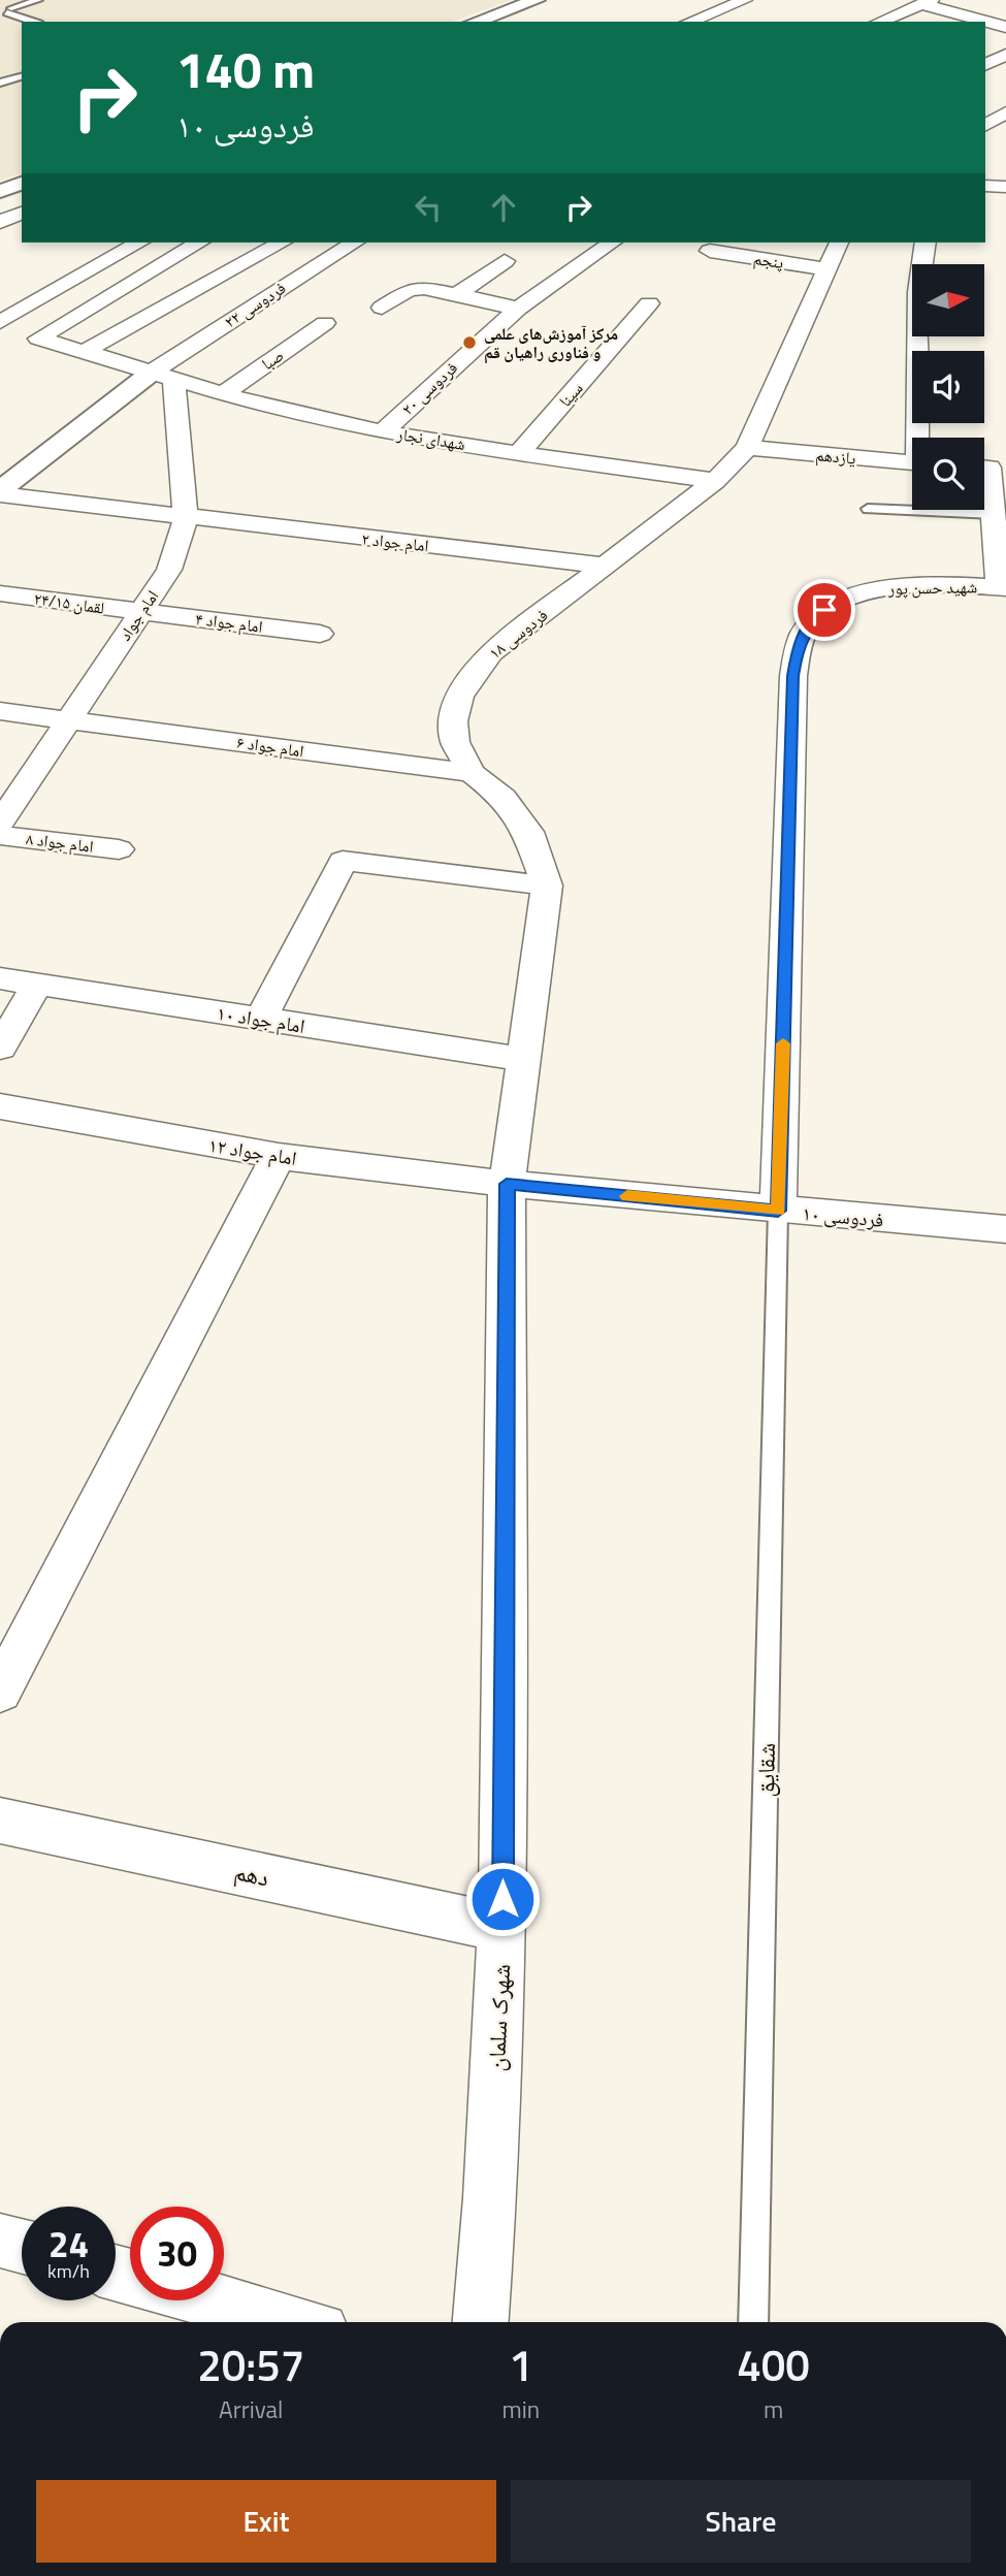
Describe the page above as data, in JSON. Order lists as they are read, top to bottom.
{
  "streets": {
    "street": [
      "پنجم",
      "فردوسی ۲۲",
      "صبا",
      "فردوسی ۲۰",
      "سینا",
      "شهدای نجار",
      "یازدهم",
      "امام جواد ۲",
      "شهید حسن پور",
      "لقمان ۲۴/۱۵",
      "امام جواد",
      "امام جواد ۴",
      "فردوسی ۱۸",
      "امام جواد ۶",
      "امام جواد ۸",
      "امام جواد ۱۰",
      "امام جواد ۱۲",
      "فردوسی ۱۰",
      "دهم",
      "شهرک سلمان"
    ],
    "lane": ["شقایق"]
  },
  "crossings": [
    ["پنجم", "فردوسی ۱۸"],
    ["فردوسی ۲۲", "شهدای نجار"],
    ["فردوسی ۲۲", "امام جواد"],
    ["صبا", "شهدای نجار"],
    ["فردوسی ۲۰", "شهدای نجار"],
    ["سینا", "شهدای نجار"],
    ["شهدای نجار", "امام جواد"],
    ["شهدای نجار", "فردوسی ۱۸"],
    ["یازدهم", "فردوسی ۱۸"],
    ["امام جواد ۲", "امام جواد"],
    ["امام جواد ۲", "فردوسی ۱۸"],
    ["شهید حسن پور", "فردوسی ۱۰"],
    ["شهید حسن پور", "شقایق"],
    ["لقمان ۲۴/۱۵", "امام جواد"],
    ["لقمان ۲۴/۱۵", "امام جواد ۴"],
    ["امام جواد", "امام جواد ۴"],
    ["امام جواد", "امام جواد ۶"],
    ["فردوسی ۱۸", "امام جواد ۶"],
    ["فردوسی ۱۸", "امام جواد ۱۰"],
    ["فردوسی ۱۸", "امام جواد ۱۲"],
    ["فردوسی ۱۸", "فردوسی ۱۰"],
    ["فردوسی ۱۸", "شهرک سلمان"],
    ["امام جواد ۱۲", "فردوسی ۱۰"],
    ["امام جواد ۱۲", "شهرک سلمان"],
    ["فردوسی ۱۰", "شقایق"],
    ["فردوسی ۱۰", "شهرک سلمان"],
    ["دهم", "شهرک سلمان"]
  ],
  "places": ["مرکز آموزش‌های علمی و فناوری راهیان قم"],
  "north": "right",
  "page": {
    "turn": ["140 m", "فردوسی ۱۰"],
    "speed": "24 km/h",
    "limit": "30",
    "eta": [
      "20:57",
      "Arrival",
      "1",
      "min",
      "400",
      "m"
    ],
    "buttons": ["Exit", "Share"]
  }
}
